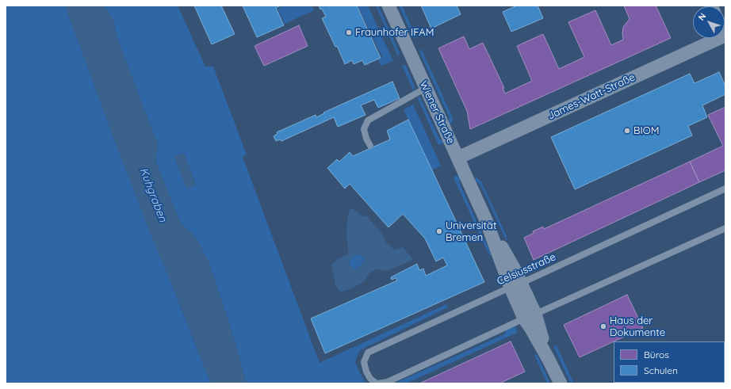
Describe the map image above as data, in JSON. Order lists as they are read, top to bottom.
{
  "streets": {
    "street": ["James-Watt-Straße", "Wiener Straße"],
    "lane": ["Celsiusstraße"]
  },
  "crossings": [
    ["James-Watt-Straße", "Wiener Straße"],
    ["Wiener Straße", "Celsiusstraße"]
  ],
  "water": ["Kuhgraben"],
  "places": [
    "Fraunhofer IFAM",
    "BIOM",
    "Universität Bremen",
    "Haus der Dokumente"
  ],
  "legend": ["Büros", "Schulen"],
  "north": "top left"
}
